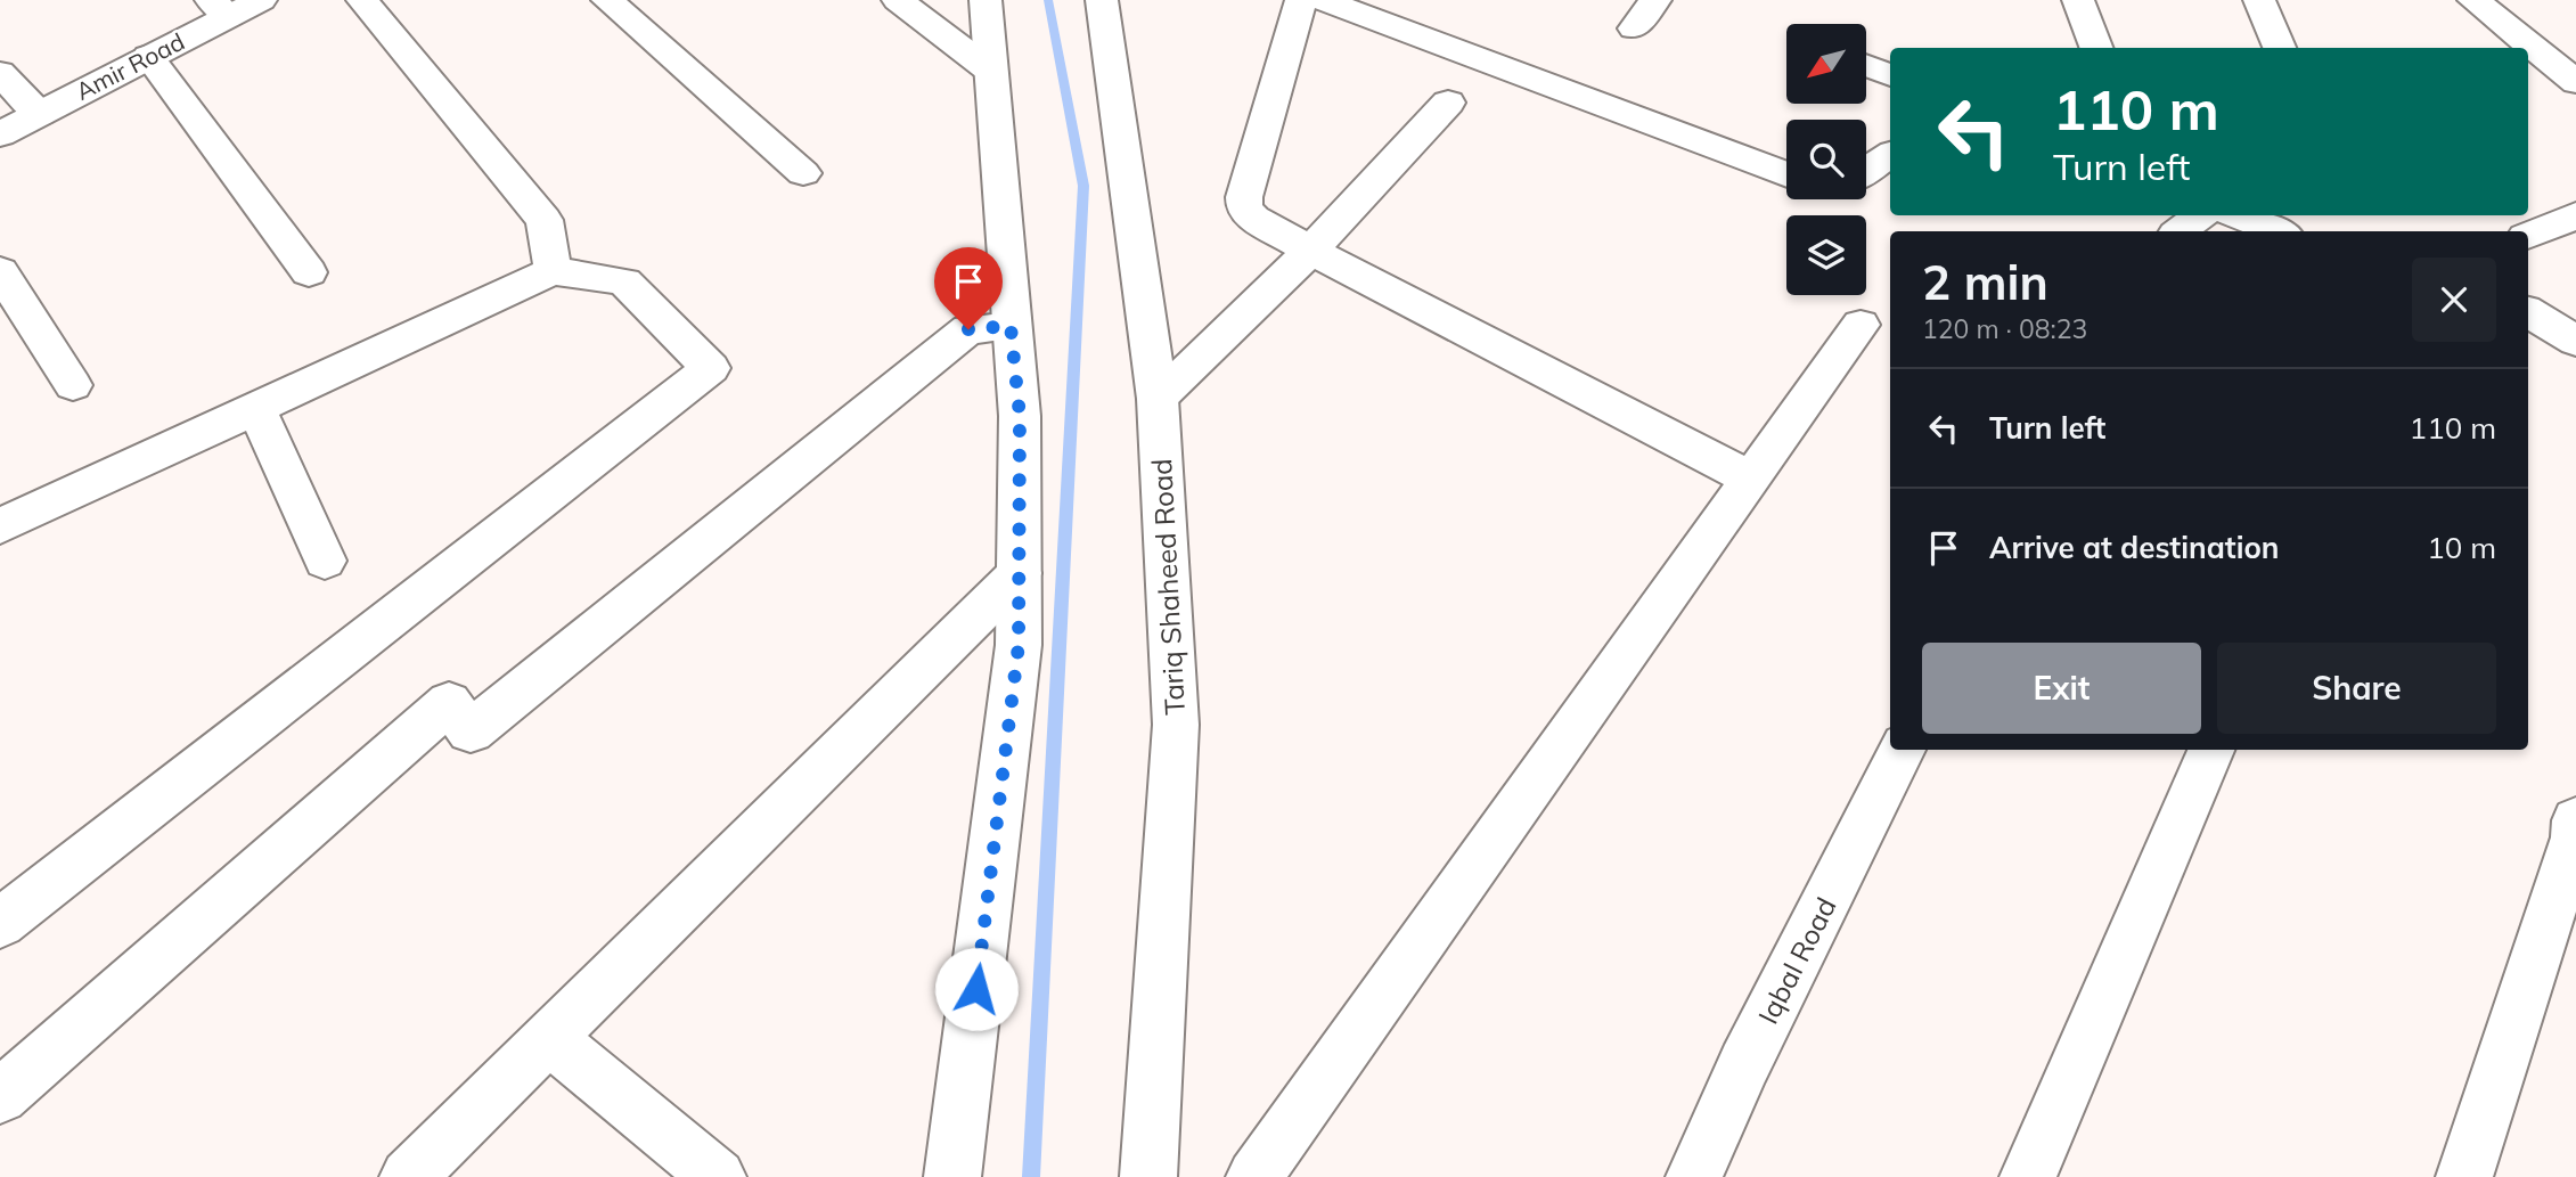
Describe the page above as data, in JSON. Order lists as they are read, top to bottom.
{
  "streets": {
    "street": ["Amir Road", "Tariq Shaheed Road", "Iqbal Road"]
  },
  "north": "bottom left",
  "page": {
    "turn": ["110 m", "Turn left"],
    "heading": ["2 min", "120 m · 08:23"],
    "list": [
      {
        "name": "Turn left",
        "value": "110 m"
      },
      {
        "name": "Arrive at destination",
        "value": "10 m"
      }
    ],
    "buttons": ["Exit", "Share"]
  }
}
